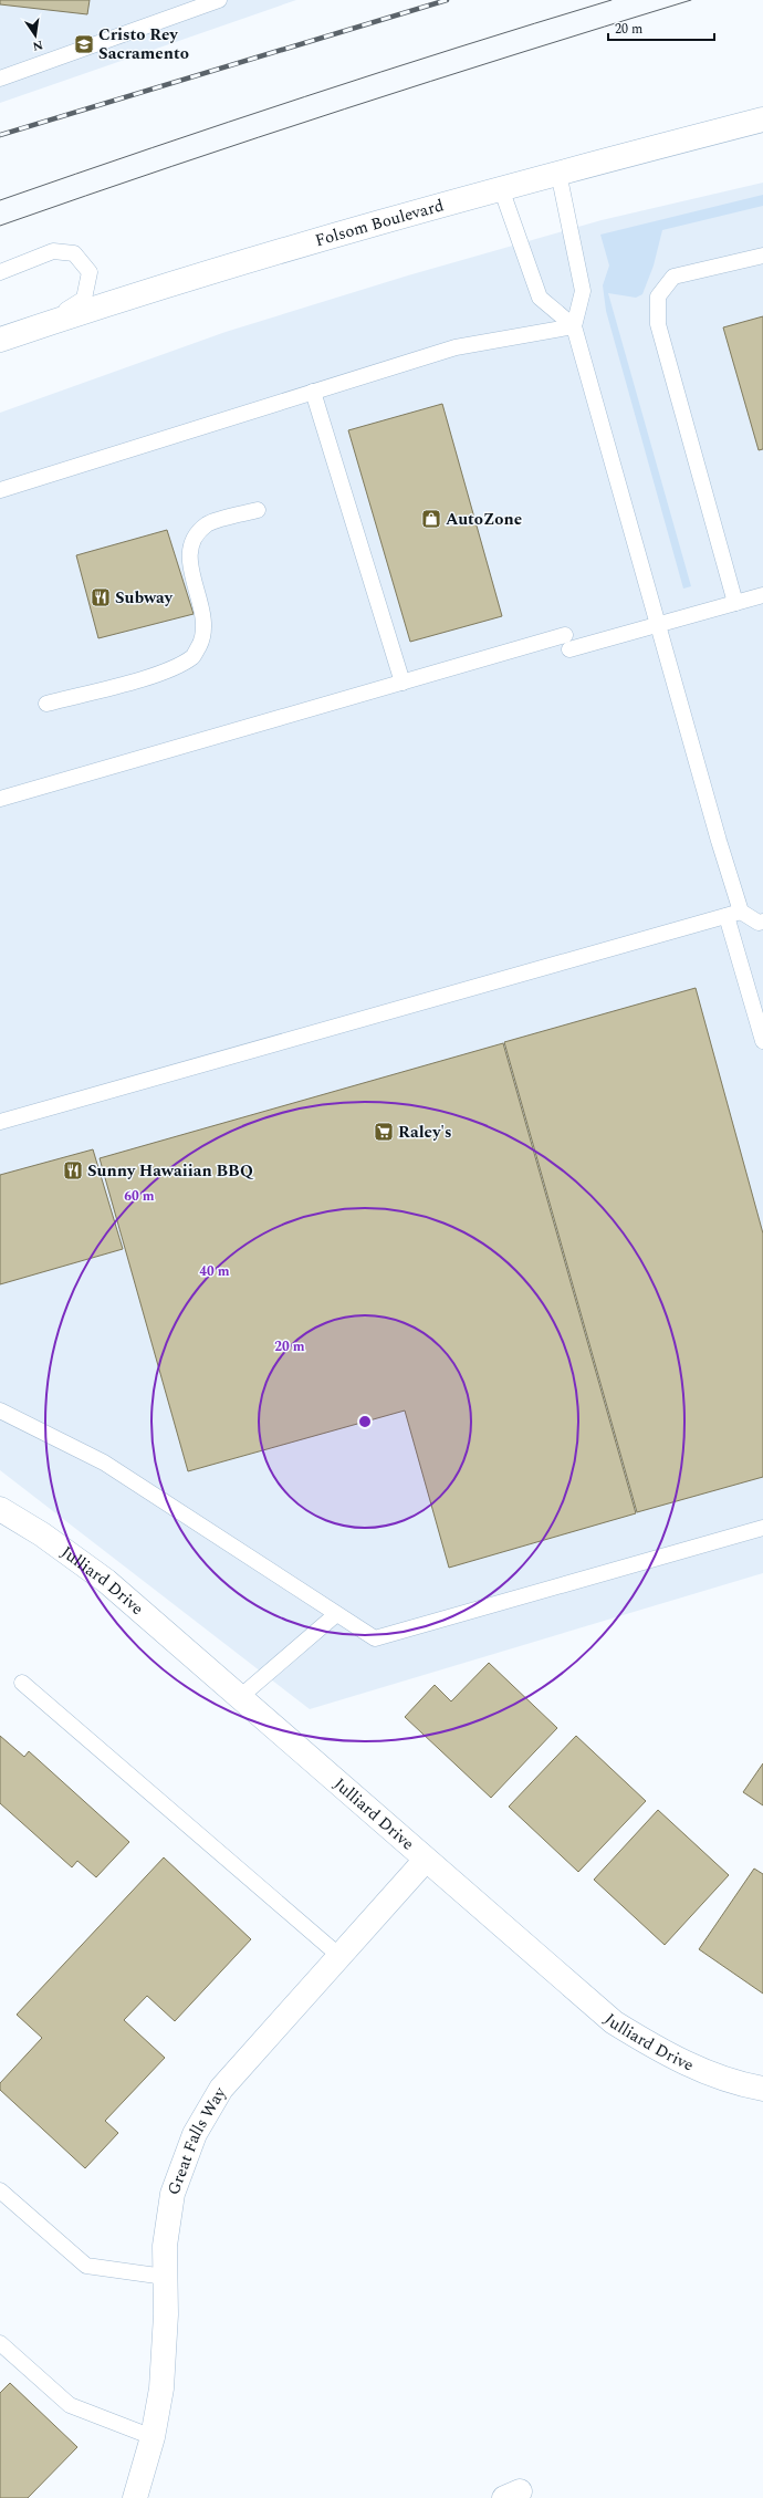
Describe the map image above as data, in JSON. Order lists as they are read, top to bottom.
{
  "streets": {
    "street": ["Folsom Boulevard", "Julliard Drive", "Great Falls Way"]
  },
  "crossings": [
    ["Julliard Drive", "Great Falls Way"]
  ],
  "places": {
    "school or university": ["Cristo Rey Sacramento"],
    "shop": ["AutoZone"],
    "restaurant": ["Subway", "Sunny Hawaiian BBQ"],
    "supermarket": ["Raley's"]
  },
  "scale_bar": "20 m",
  "north": "bottom",
  "rings": ["60 m", "40 m", "20 m"]
}
